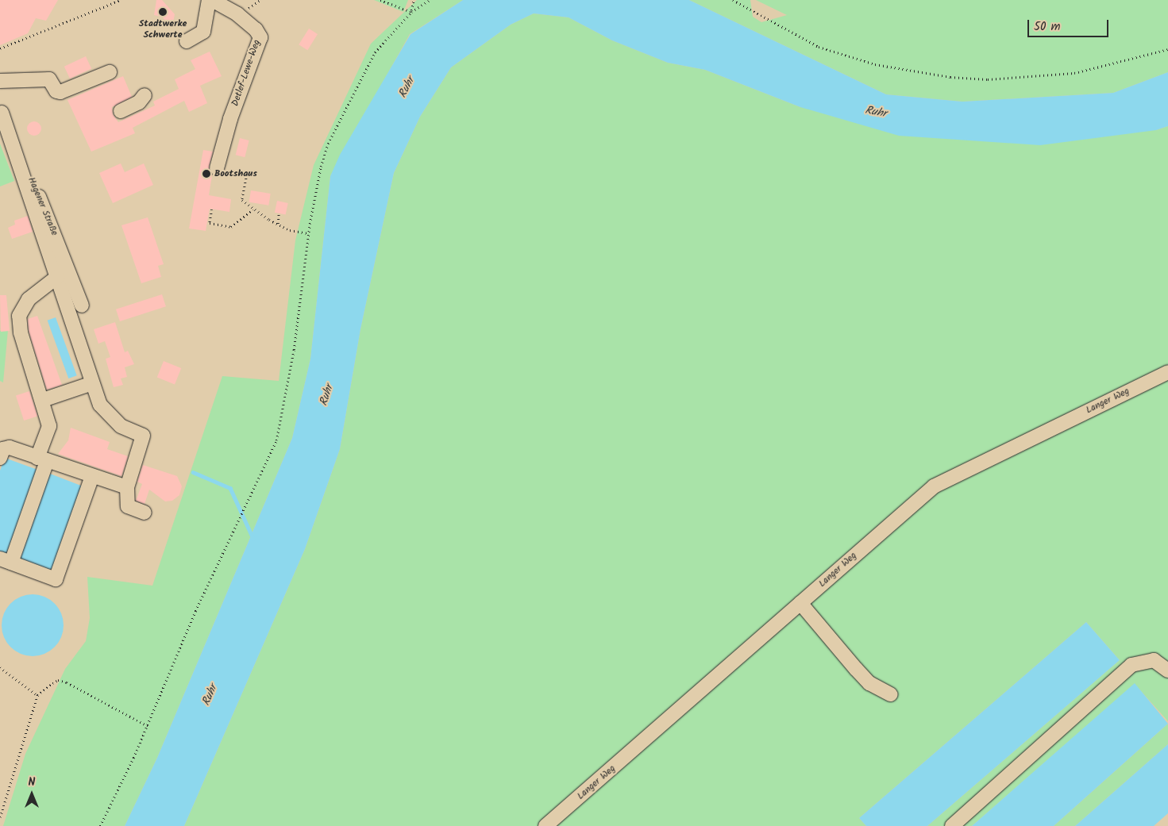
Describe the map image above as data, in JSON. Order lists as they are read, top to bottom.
{
  "streets": {
    "street": ["Detlef-Lewe-Weg", "Hagener Straße", "Langer Weg"]
  },
  "water": ["Ruhr"],
  "places": ["Stadtwerke Schwerte", "Bootshaus"],
  "scale_bar": "50 m",
  "north": "top"
}
